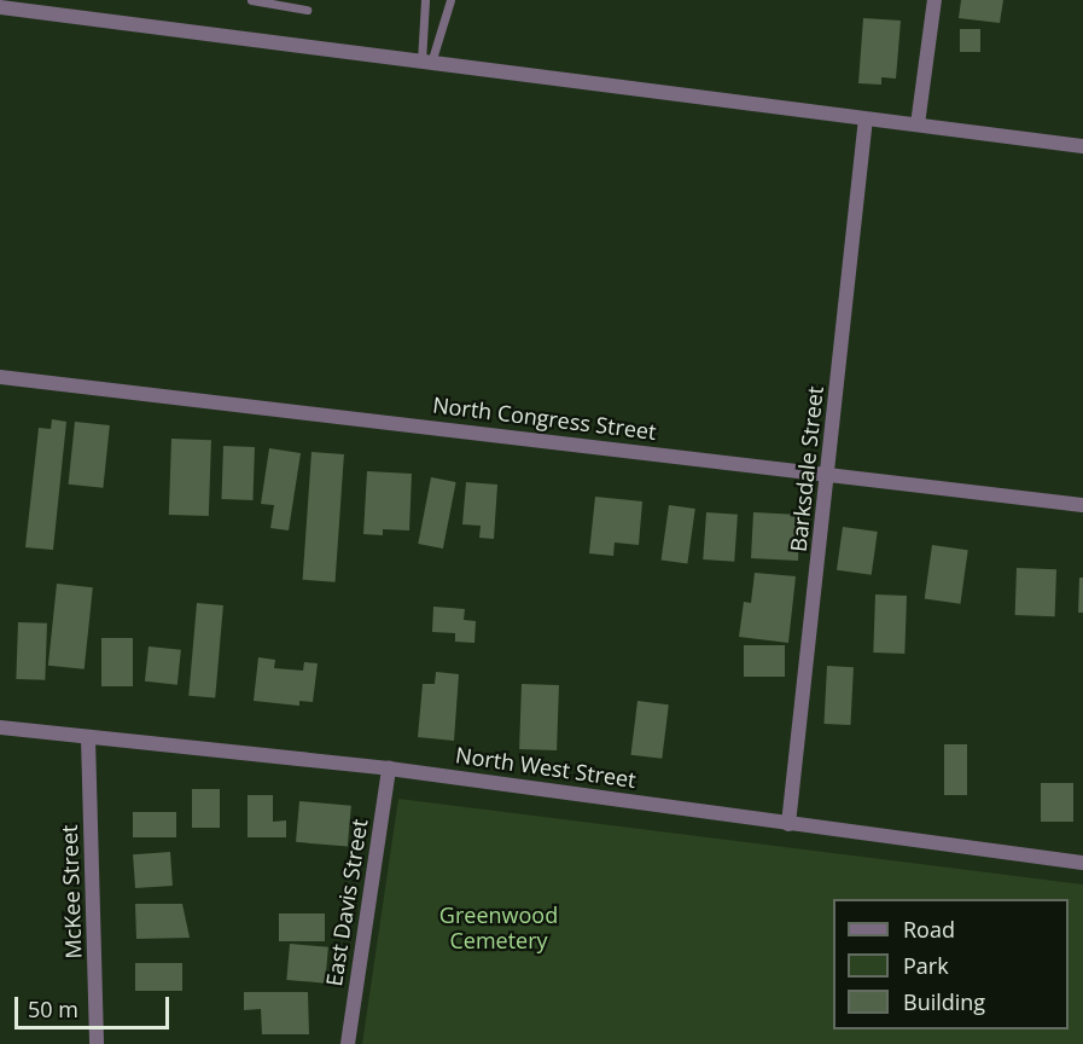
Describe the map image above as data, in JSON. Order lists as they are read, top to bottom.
{
  "streets": {
    "street": [
      "North Congress Street",
      "Barksdale Street",
      "North West Street",
      "McKee Street",
      "East Davis Street"
    ]
  },
  "crossings": [
    ["North Congress Street", "Barksdale Street"],
    ["Barksdale Street", "North West Street"],
    ["North West Street", "McKee Street"],
    ["North West Street", "East Davis Street"]
  ],
  "parks": ["Greenwood Cemetery"],
  "legend": ["Road", "Park", "Building"],
  "scale_bar": "50 m"
}
